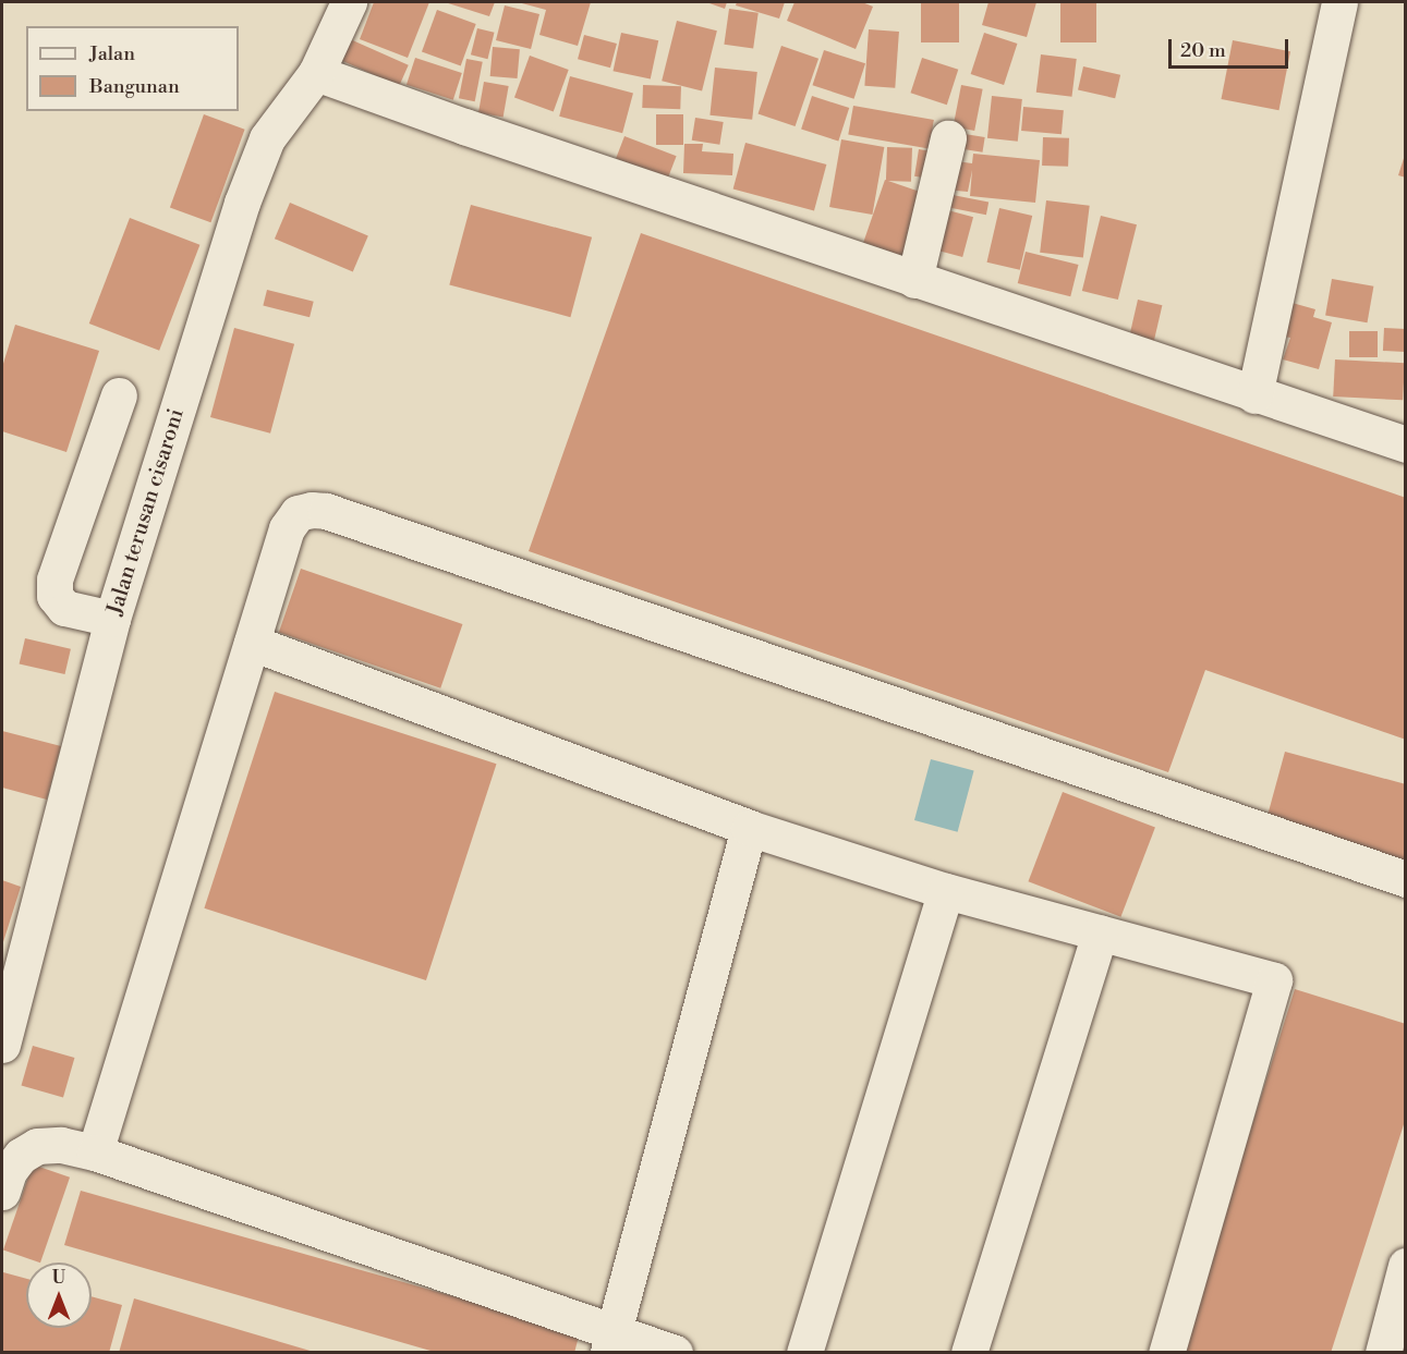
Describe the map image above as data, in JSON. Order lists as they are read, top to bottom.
{
  "streets": {
    "street": ["Jalan terusan cisaroni"]
  },
  "legend": ["Jalan", "Bangunan"],
  "scale_bar": "20 m",
  "north": "top"
}
